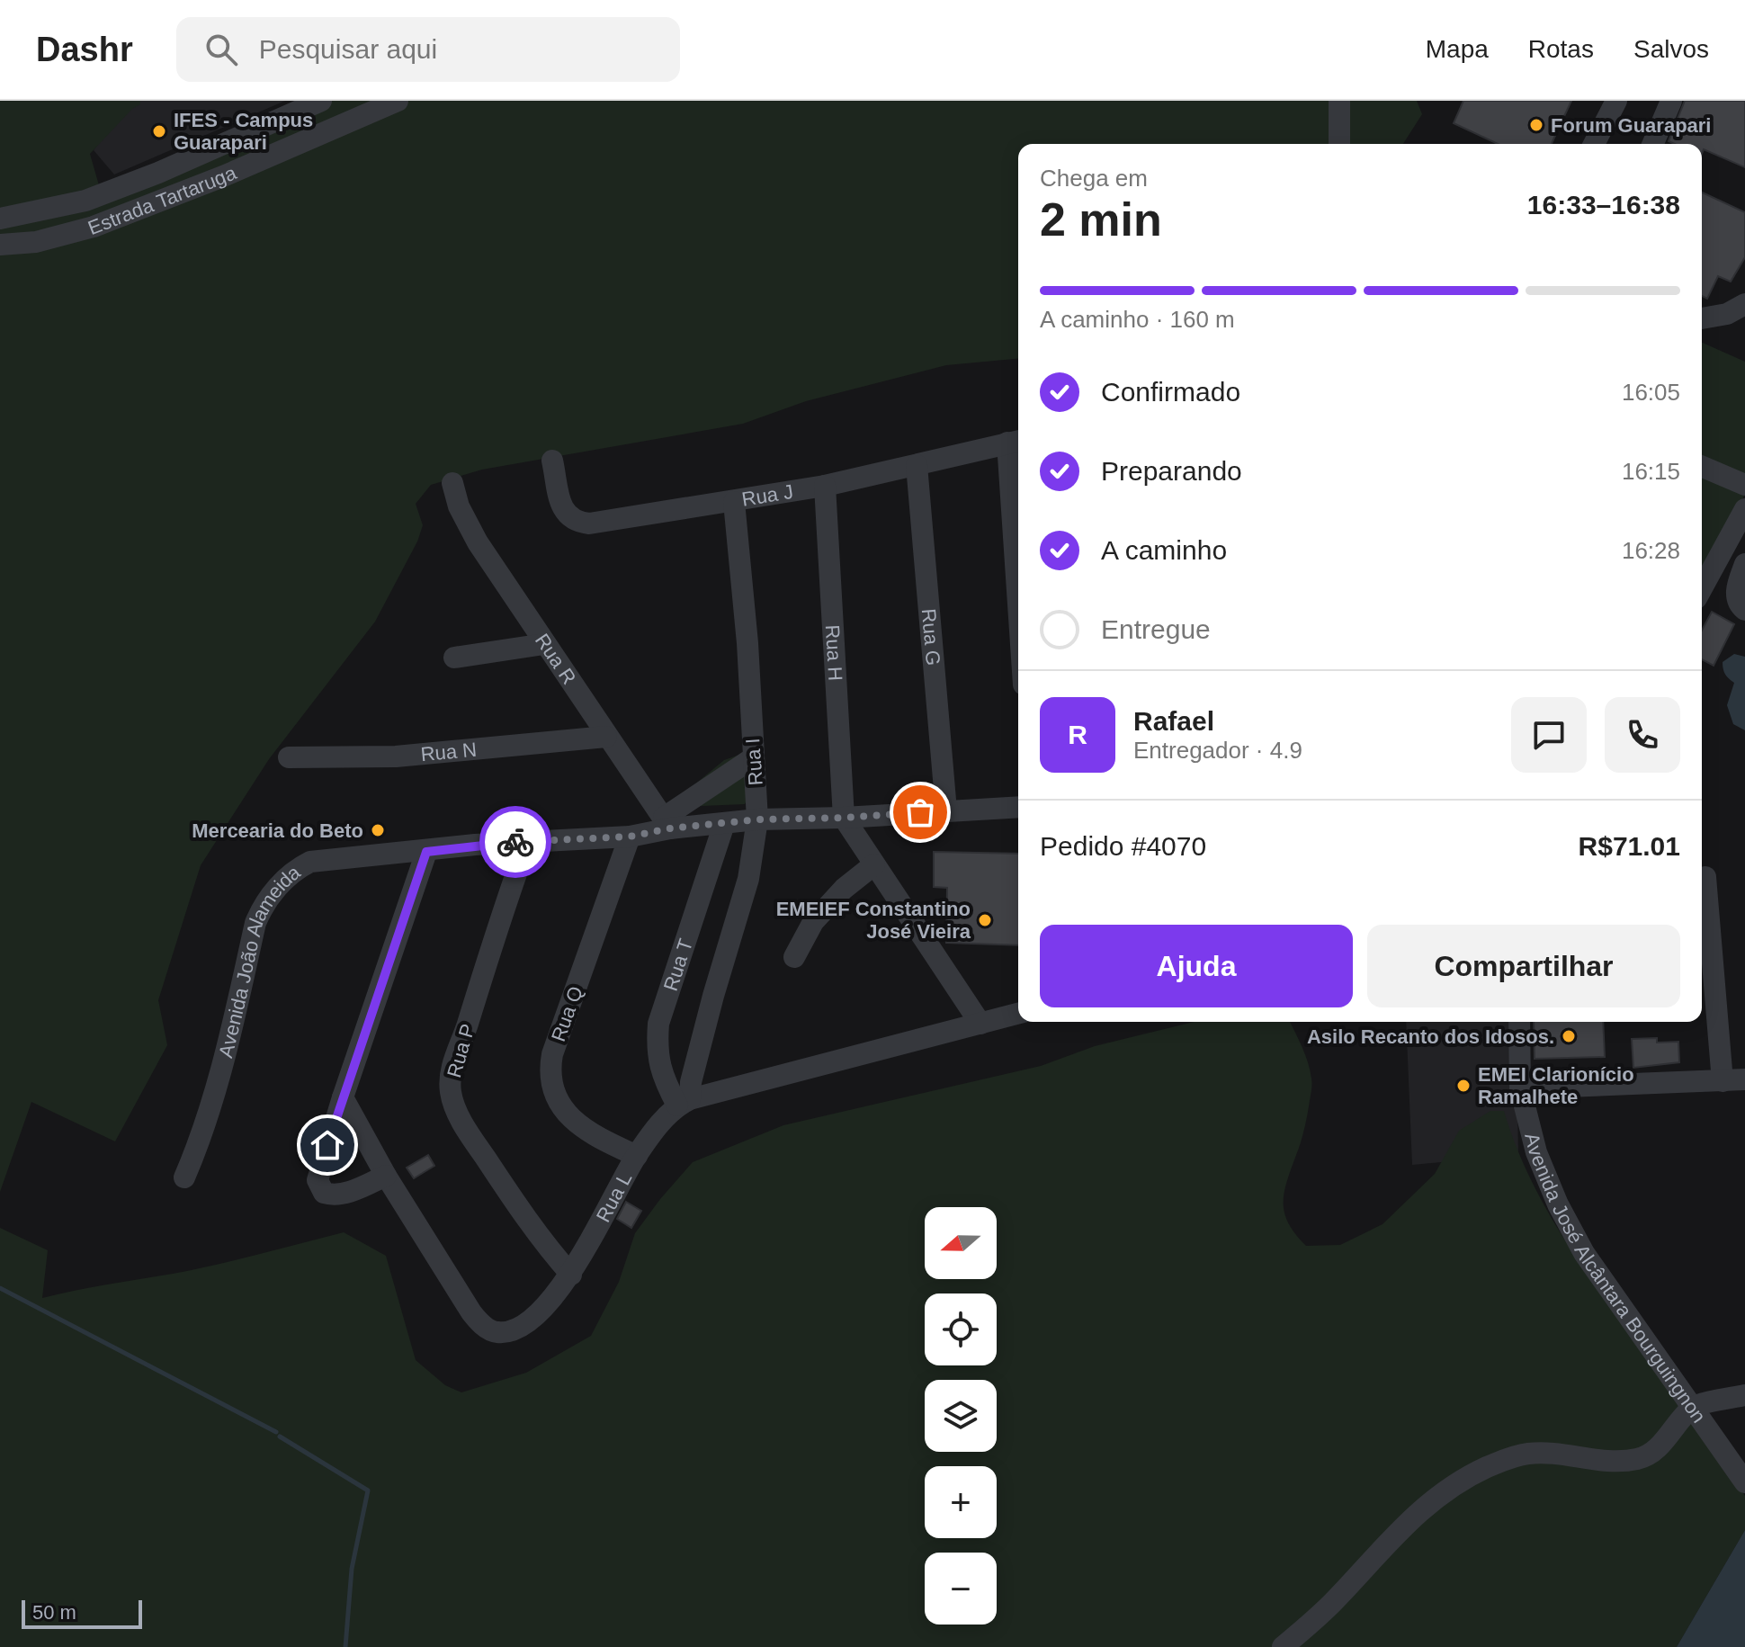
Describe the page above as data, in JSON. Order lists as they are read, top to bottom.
{
  "streets": {
    "street": [
      "Estrada Tartaruga",
      "Rua J",
      "Rua G",
      "Rua H",
      "Rua R",
      "Rua N",
      "Rua I",
      "Avenida João Alameida",
      "Rua T",
      "Rua Q",
      "Rua P",
      "Rua L",
      "Avenida José Alcântara Bourguingnon"
    ]
  },
  "crossings": [
    ["Rua J", "Rua G"],
    ["Rua J", "Rua H"],
    ["Rua J", "Rua I"],
    ["Rua G", "Avenida João Alameida"],
    ["Rua H", "Avenida João Alameida"],
    ["Rua R", "Rua N"],
    ["Rua R", "Avenida João Alameida"],
    ["Rua I", "Avenida João Alameida"],
    ["Rua I", "Rua T"],
    ["Rua I", "Rua L"],
    ["Avenida João Alameida", "Rua T"],
    ["Avenida João Alameida", "Rua Q"],
    ["Avenida João Alameida", "Rua P"],
    ["Rua T", "Rua L"],
    ["Rua Q", "Rua L"],
    ["Rua P", "Rua L"]
  ],
  "places": [
    "Forum Guarapari",
    "IFES - Campus Guarapari",
    "Mercearia do Beto",
    "EMEIEF Constantino José Vieira",
    "Asilo Recanto dos Idosos.",
    "EMEI Clarionício Ramalhete"
  ],
  "scale_bar": "50 m",
  "north": "left",
  "page": {
    "header": "Dashr",
    "search": "Pesquisar aqui",
    "nav": ["Mapa", "Rotas", "Salvos"],
    "heading": ["2 min", "Chega em", "16:33–16:38"],
    "panel": [
      "Rafael",
      "Entregador · 4.9",
      "Pedido #4070",
      "R$71.01"
    ],
    "bar": "A caminho · 160 m",
    "list": [
      ["Confirmado", "16:05"],
      ["Preparando", "16:15"],
      ["A caminho", "16:28"],
      "Entregue"
    ],
    "round": "R",
    "buttons": ["Ajuda", "Compartilhar"],
    "map_buttons": ["+", "−"],
    "scale": "50 m"
  }
}
